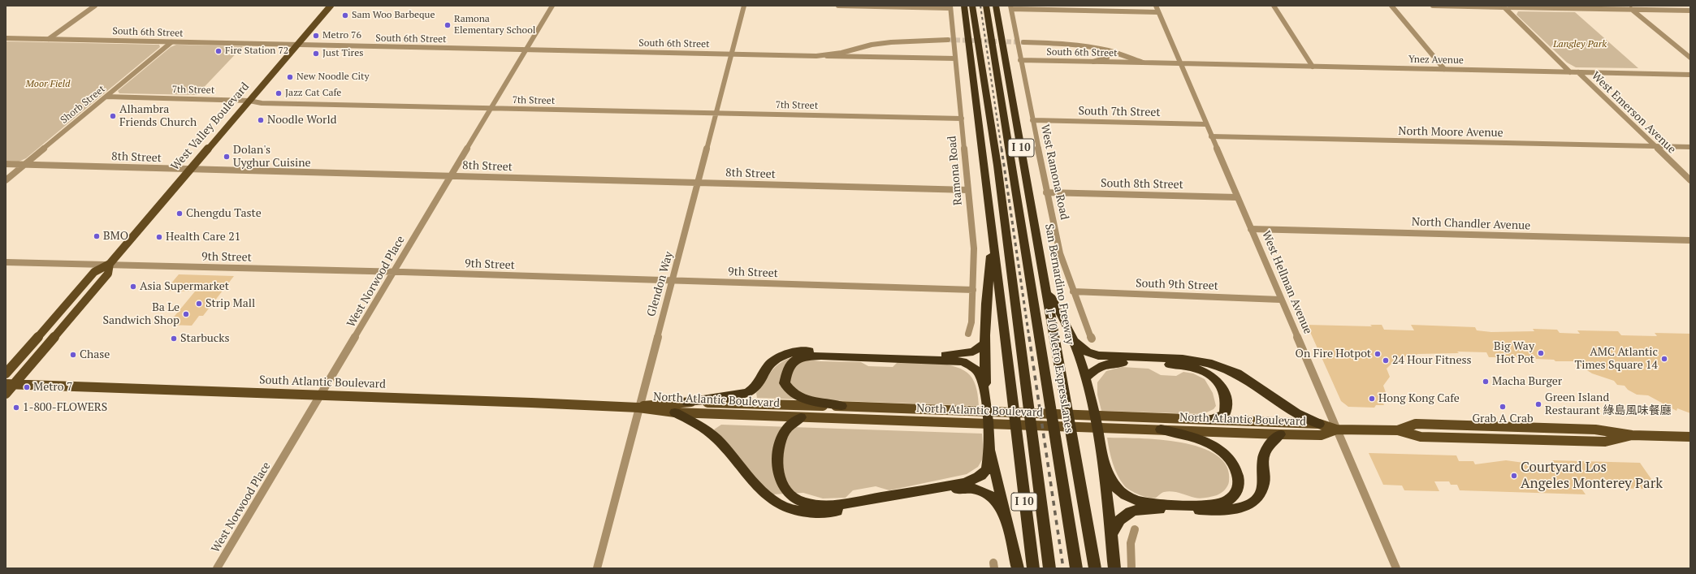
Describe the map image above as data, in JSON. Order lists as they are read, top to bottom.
{
  "streets": {
    "highway": ["I 10", "San Bernardino Freeway", "I-10 Metro ExpressLanes"],
    "main road": ["West Valley Boulevard", "South Atlantic Boulevard", "North Atlantic Boulevard"],
    "street": [
      "South 6th Street",
      "Ynez Avenue",
      "7th Street",
      "Shorb Street",
      "South 7th Street",
      "West Emerson Avenue",
      "North Moore Avenue",
      "8th Street",
      "Ramona Road",
      "West Ramona Road",
      "South 8th Street",
      "North Chandler Avenue",
      "9th Street",
      "West Norwood Place",
      "West Hellman Avenue",
      "Glendon Way",
      "South 9th Street"
    ]
  },
  "crossings": [
    ["South 6th Street", "Ynez Avenue"],
    ["South 6th Street", "Shorb Street"],
    ["South 6th Street", "West Valley Boulevard"],
    ["South 6th Street", "Ramona Road"],
    ["South 6th Street", "West Ramona Road"],
    ["South 6th Street", "West Norwood Place"],
    ["South 6th Street", "West Hellman Avenue"],
    ["South 6th Street", "Glendon Way"],
    ["Ynez Avenue", "West Emerson Avenue"],
    ["Ynez Avenue", "West Hellman Avenue"],
    ["7th Street", "Shorb Street"],
    ["7th Street", "West Valley Boulevard"],
    ["7th Street", "Ramona Road"],
    ["7th Street", "West Norwood Place"],
    ["7th Street", "Glendon Way"],
    ["Shorb Street", "8th Street"],
    ["South 7th Street", "West Ramona Road"],
    ["South 7th Street", "West Hellman Avenue"],
    ["West Emerson Avenue", "North Moore Avenue"],
    ["West Valley Boulevard", "8th Street"],
    ["West Valley Boulevard", "9th Street"],
    ["West Valley Boulevard", "South Atlantic Boulevard"],
    ["North Moore Avenue", "West Hellman Avenue"],
    ["8th Street", "Ramona Road"],
    ["8th Street", "West Norwood Place"],
    ["8th Street", "Glendon Way"],
    ["Ramona Road", "9th Street"],
    ["West Ramona Road", "South 8th Street"],
    ["West Ramona Road", "South 9th Street"],
    ["South 8th Street", "West Hellman Avenue"],
    ["North Chandler Avenue", "West Hellman Avenue"],
    ["9th Street", "West Norwood Place"],
    ["9th Street", "Glendon Way"],
    ["West Norwood Place", "South Atlantic Boulevard"],
    ["West Hellman Avenue", "South 9th Street"],
    ["West Hellman Avenue", "North Atlantic Boulevard"],
    ["Glendon Way", "South Atlantic Boulevard"],
    ["Glendon Way", "North Atlantic Boulevard"],
    ["South Atlantic Boulevard", "North Atlantic Boulevard"]
  ],
  "parks": ["Langley Park", "Moor Field"],
  "places": [
    "Sam Woo Barbeque",
    "Ramona Elementary School",
    "Metro 76",
    "Fire Station 72",
    "Just Tires",
    "New Noodle City",
    "Jazz Cat Cafe",
    "Alhambra Friends Church",
    "Noodle World",
    "Dolan's Uyghur Cuisine",
    "Chengdu Taste",
    "BMO",
    "Health Care 21",
    "Asia Supermarket",
    "Strip Mall",
    "Ba Le Sandwich Shop",
    "Starbucks",
    "Big Way Hot Pot",
    "On Fire Hotpot",
    "Chase",
    "AMC Atlantic Times Square 14",
    "24 Hour Fitness",
    "Macha Burger",
    "Metro 7",
    "Hong Kong Cafe",
    "Green Island Restaurant 綠島風味餐廳",
    "Grab A Crab",
    "1-800-FLOWERS",
    "Courtyard Los Angeles Monterey Park"
  ]
}
